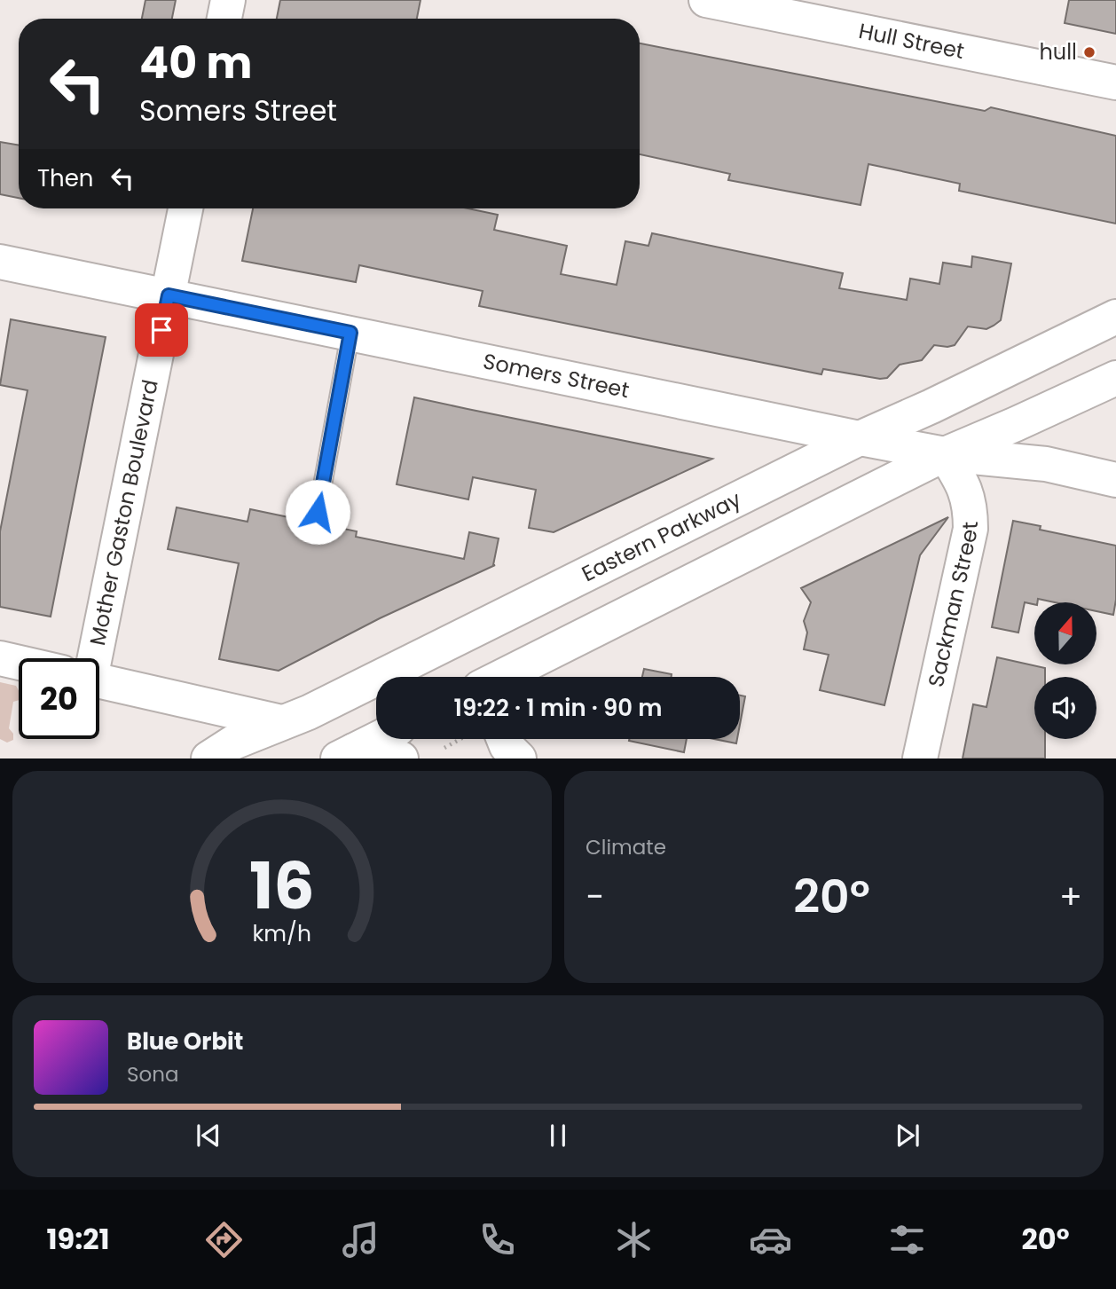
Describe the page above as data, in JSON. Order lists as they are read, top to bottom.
{
  "streets": {
    "street": [
      "Hull Street",
      "Somers Street",
      "Mother Gaston Boulevard",
      "Eastern Parkway",
      "Sackman Street"
    ]
  },
  "crossings": [
    ["Somers Street", "Mother Gaston Boulevard"],
    ["Somers Street", "Eastern Parkway"],
    ["Somers Street", "Sackman Street"]
  ],
  "places": ["hull"],
  "north": "top",
  "page": {
    "turn": ["40 m", "Somers Street"],
    "then": "Then",
    "limit": "20",
    "trip": "19:22 · 1 min · 90 m",
    "tile": "Climate",
    "heat": ["−", "20°", "+"],
    "song": ["Blue Orbit", "Sona"],
    "tabs": ["19:21", "20°"],
    "gauge": ["16", "km/h"]
  }
}
